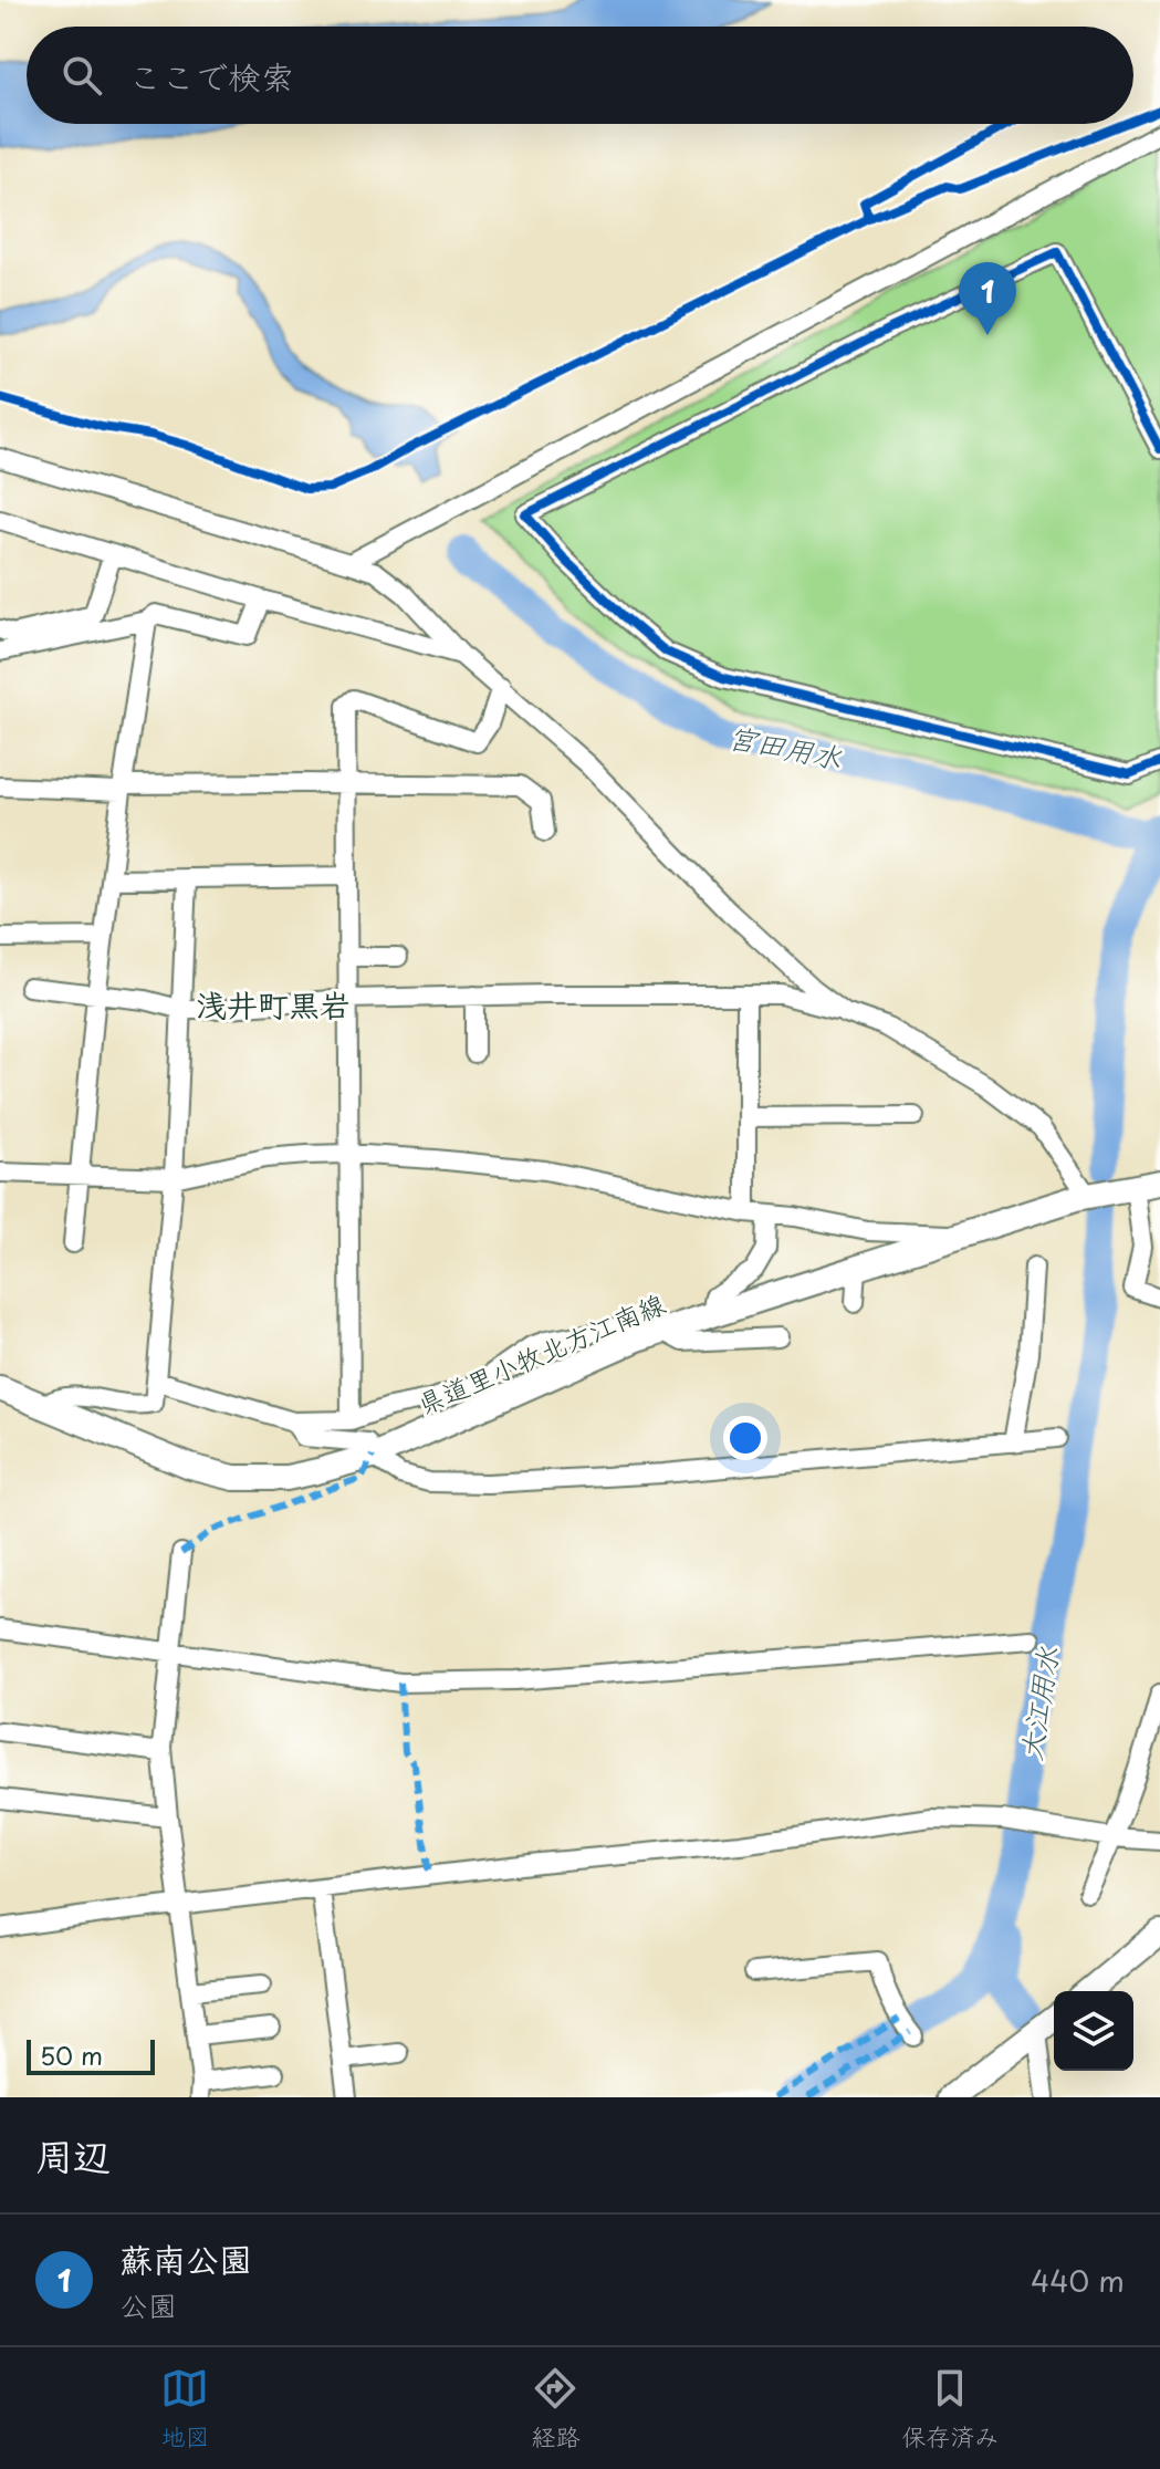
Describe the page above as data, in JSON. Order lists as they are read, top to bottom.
{
  "streets": {
    "main road": ["県道里小牧北方江南線"]
  },
  "districts": ["浅井町黒岩"],
  "water": ["宮田用水", "大江用水"],
  "scale_bar": "50 m",
  "page": {
    "search": "ここで検索",
    "pins": "1",
    "scale": "50 m",
    "heading": "周辺",
    "list": [
      {
        "mark": "1",
        "name": "蘇南公園",
        "note": "公園",
        "value": "440 m"
      }
    ],
    "nav": ["地図", "経路", "保存済み"]
  }
}
